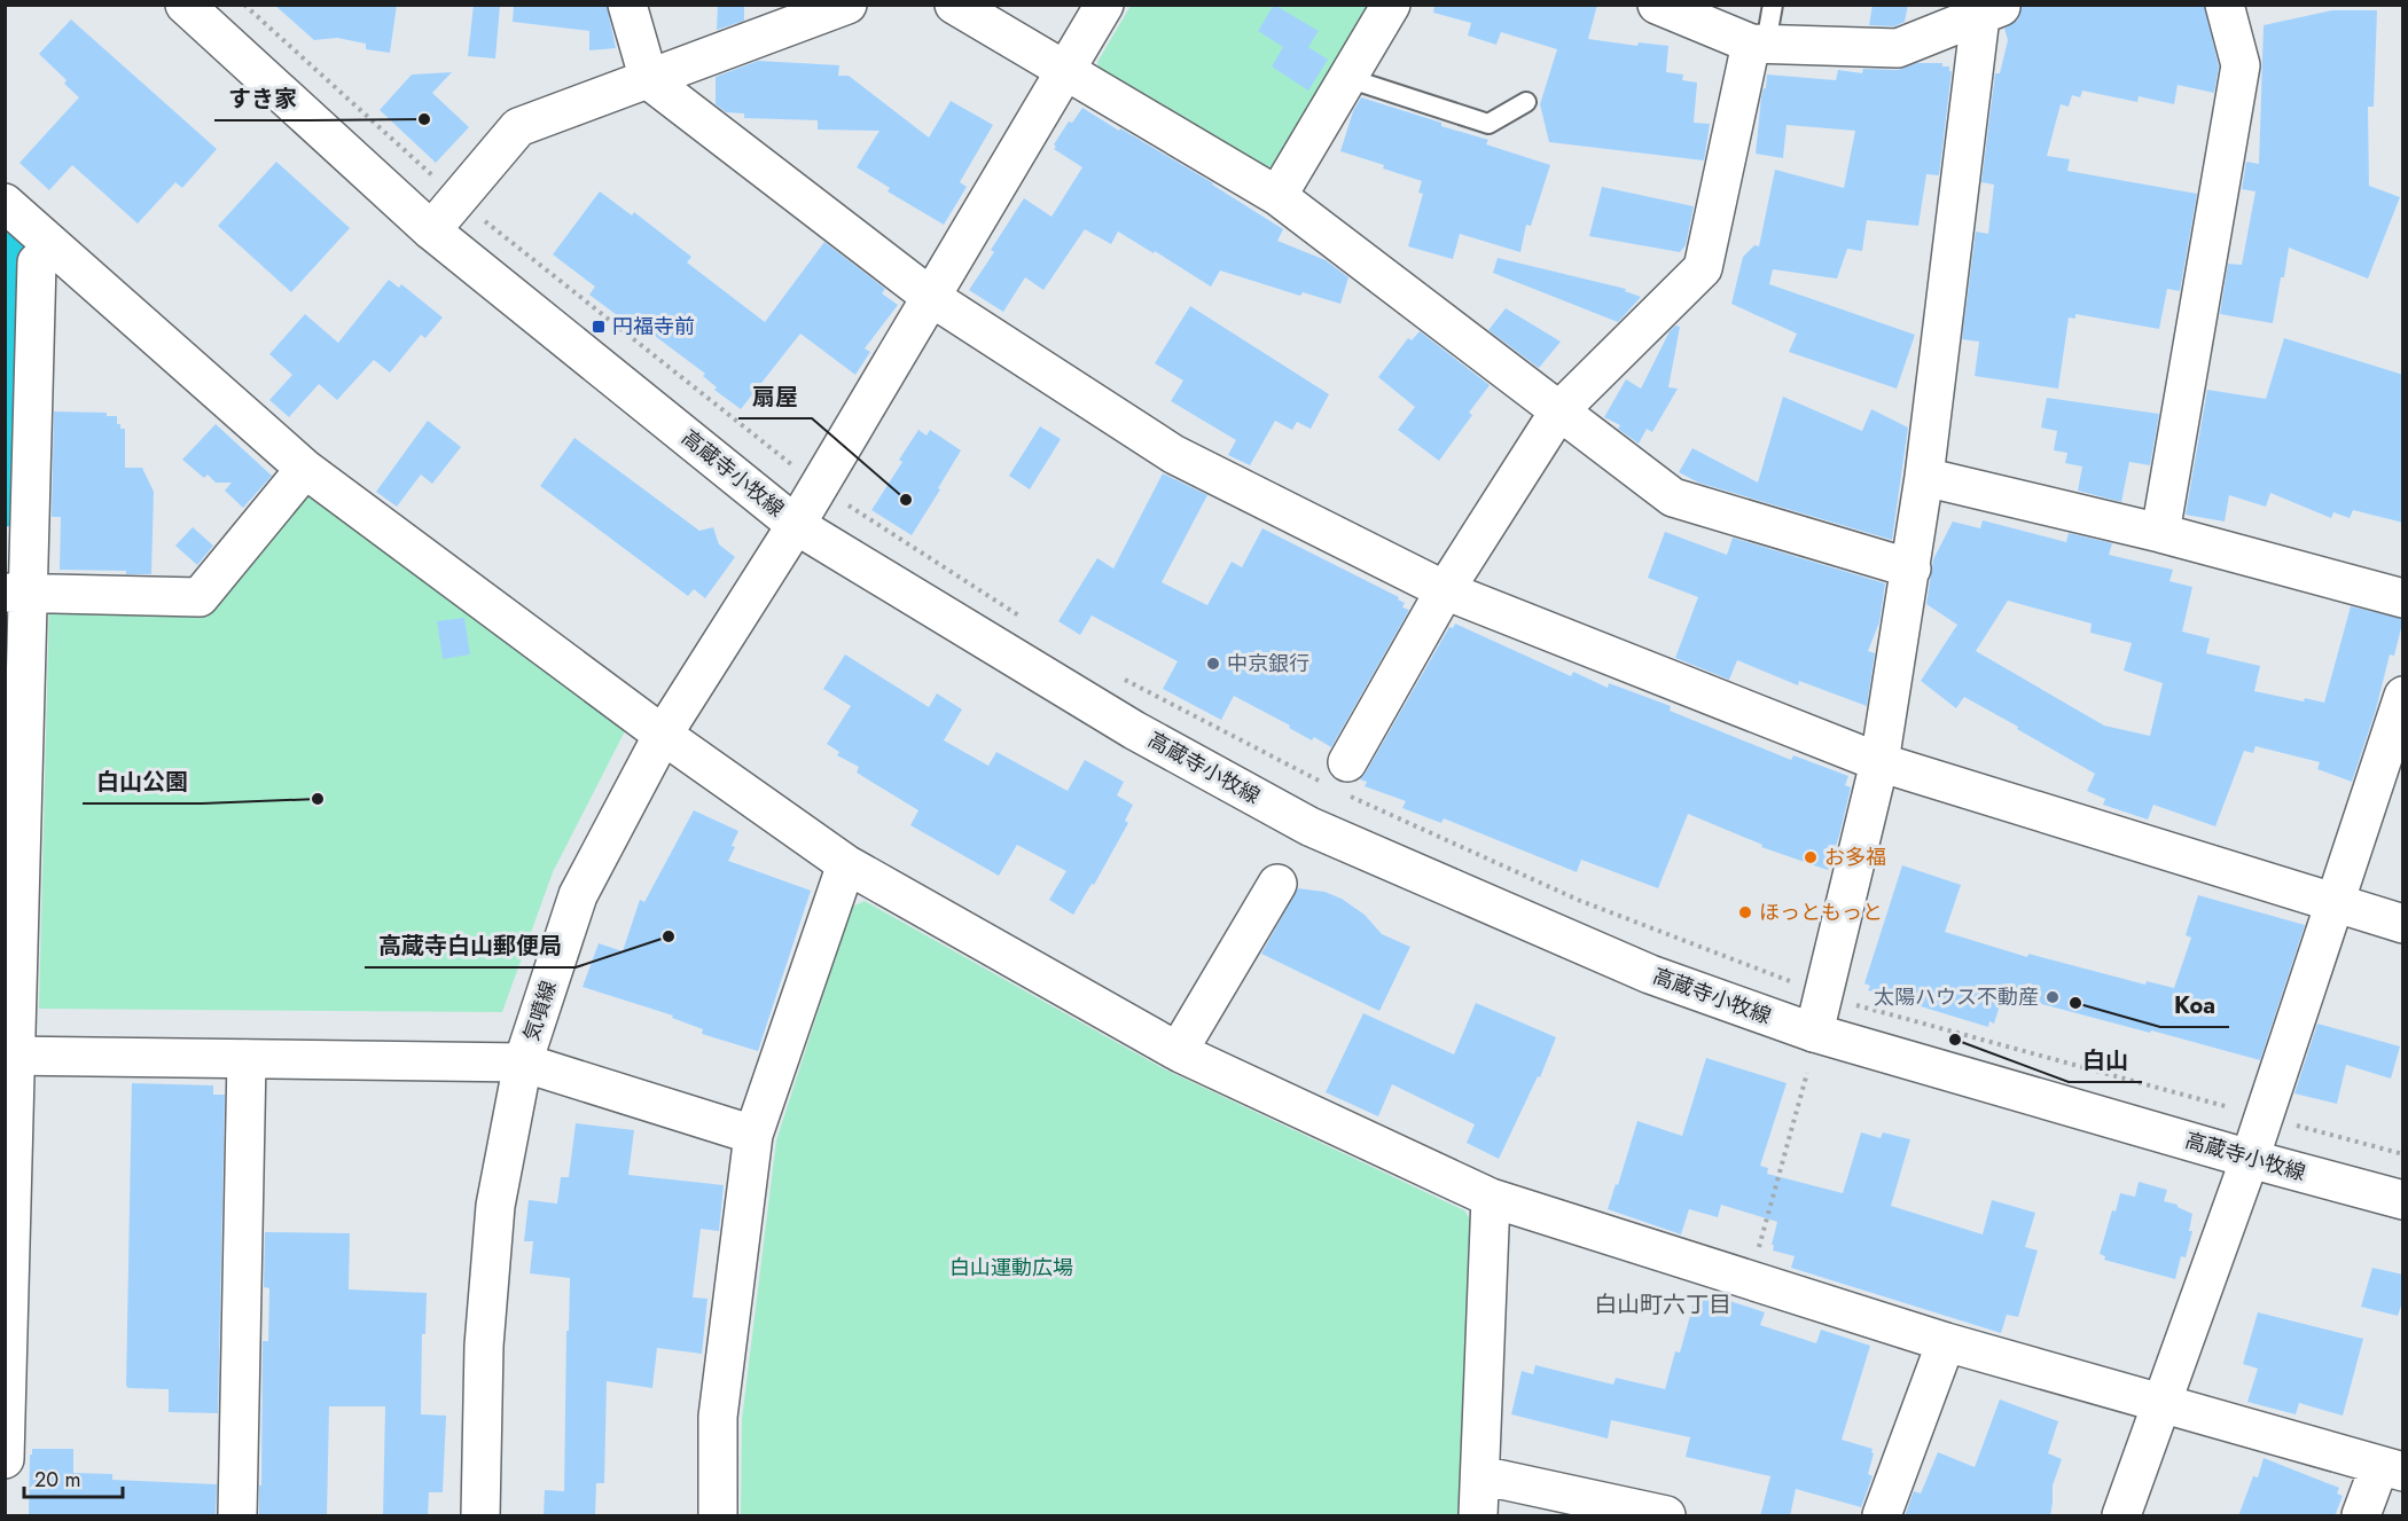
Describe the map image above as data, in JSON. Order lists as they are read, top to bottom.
{
  "streets": {
    "street": ["高蔵寺小牧線", "気噴線"]
  },
  "crossings": [
    ["高蔵寺小牧線", "気噴線"]
  ],
  "districts": ["白山町六丁目"],
  "parks": ["白山運動広場"],
  "places": {
    "other": [
      "すき家",
      "扇屋",
      "中京銀行",
      "白山公園",
      "お多福",
      "ほっともっと",
      "高蔵寺白山郵便局",
      "太陽ハウス不動産",
      "Koa",
      "白山"
    ],
    "transit": ["円福寺前"]
  },
  "scale_bar": "20 m"
}
